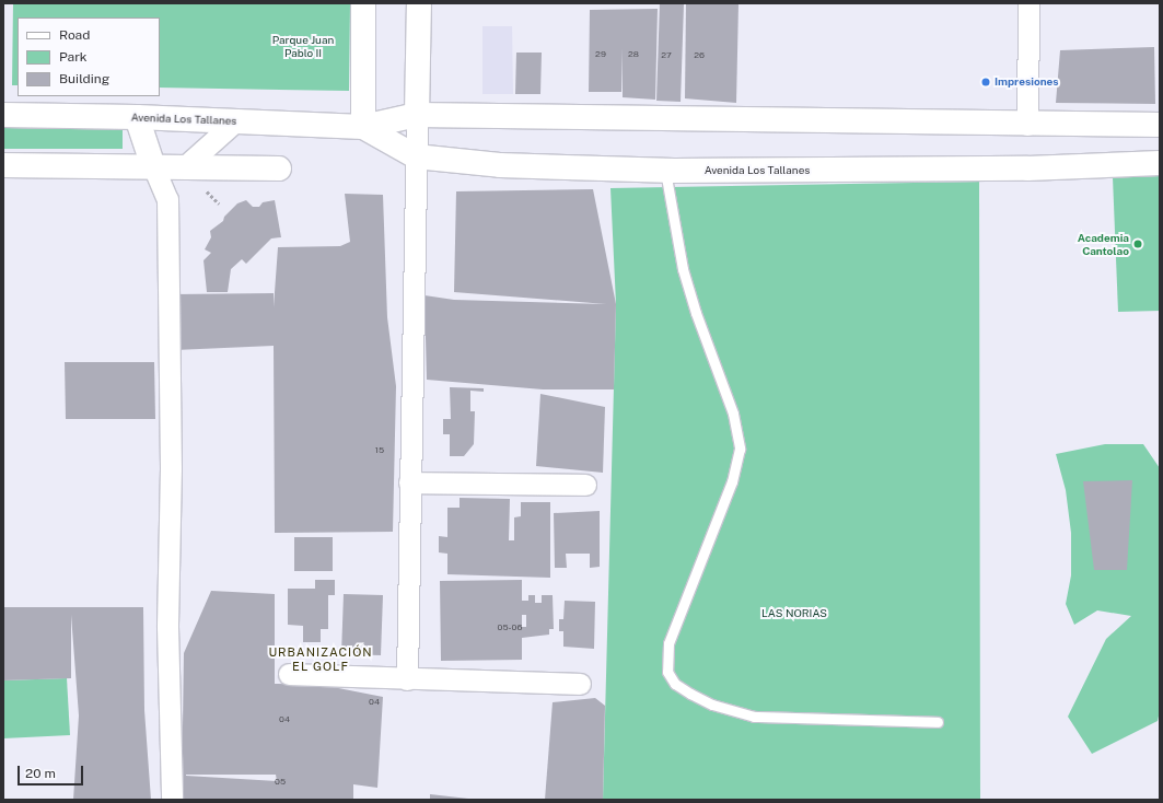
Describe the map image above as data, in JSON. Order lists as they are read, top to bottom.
{
  "streets": {
    "main road": ["Avenida Los Tallanes"]
  },
  "districts": ["URBANIZACIÓN EL GOLF"],
  "parks": ["Parque Juan Pablo II", "LAS NORIAS"],
  "places": ["Impresiones", "Academia Cantolao"],
  "house_numbers": [
    "29",
    "28",
    "27",
    "26",
    "15",
    "05-06",
    "04",
    "04",
    "05"
  ],
  "legend": ["Road", "Park", "Building"],
  "scale_bar": "20 m"
}
